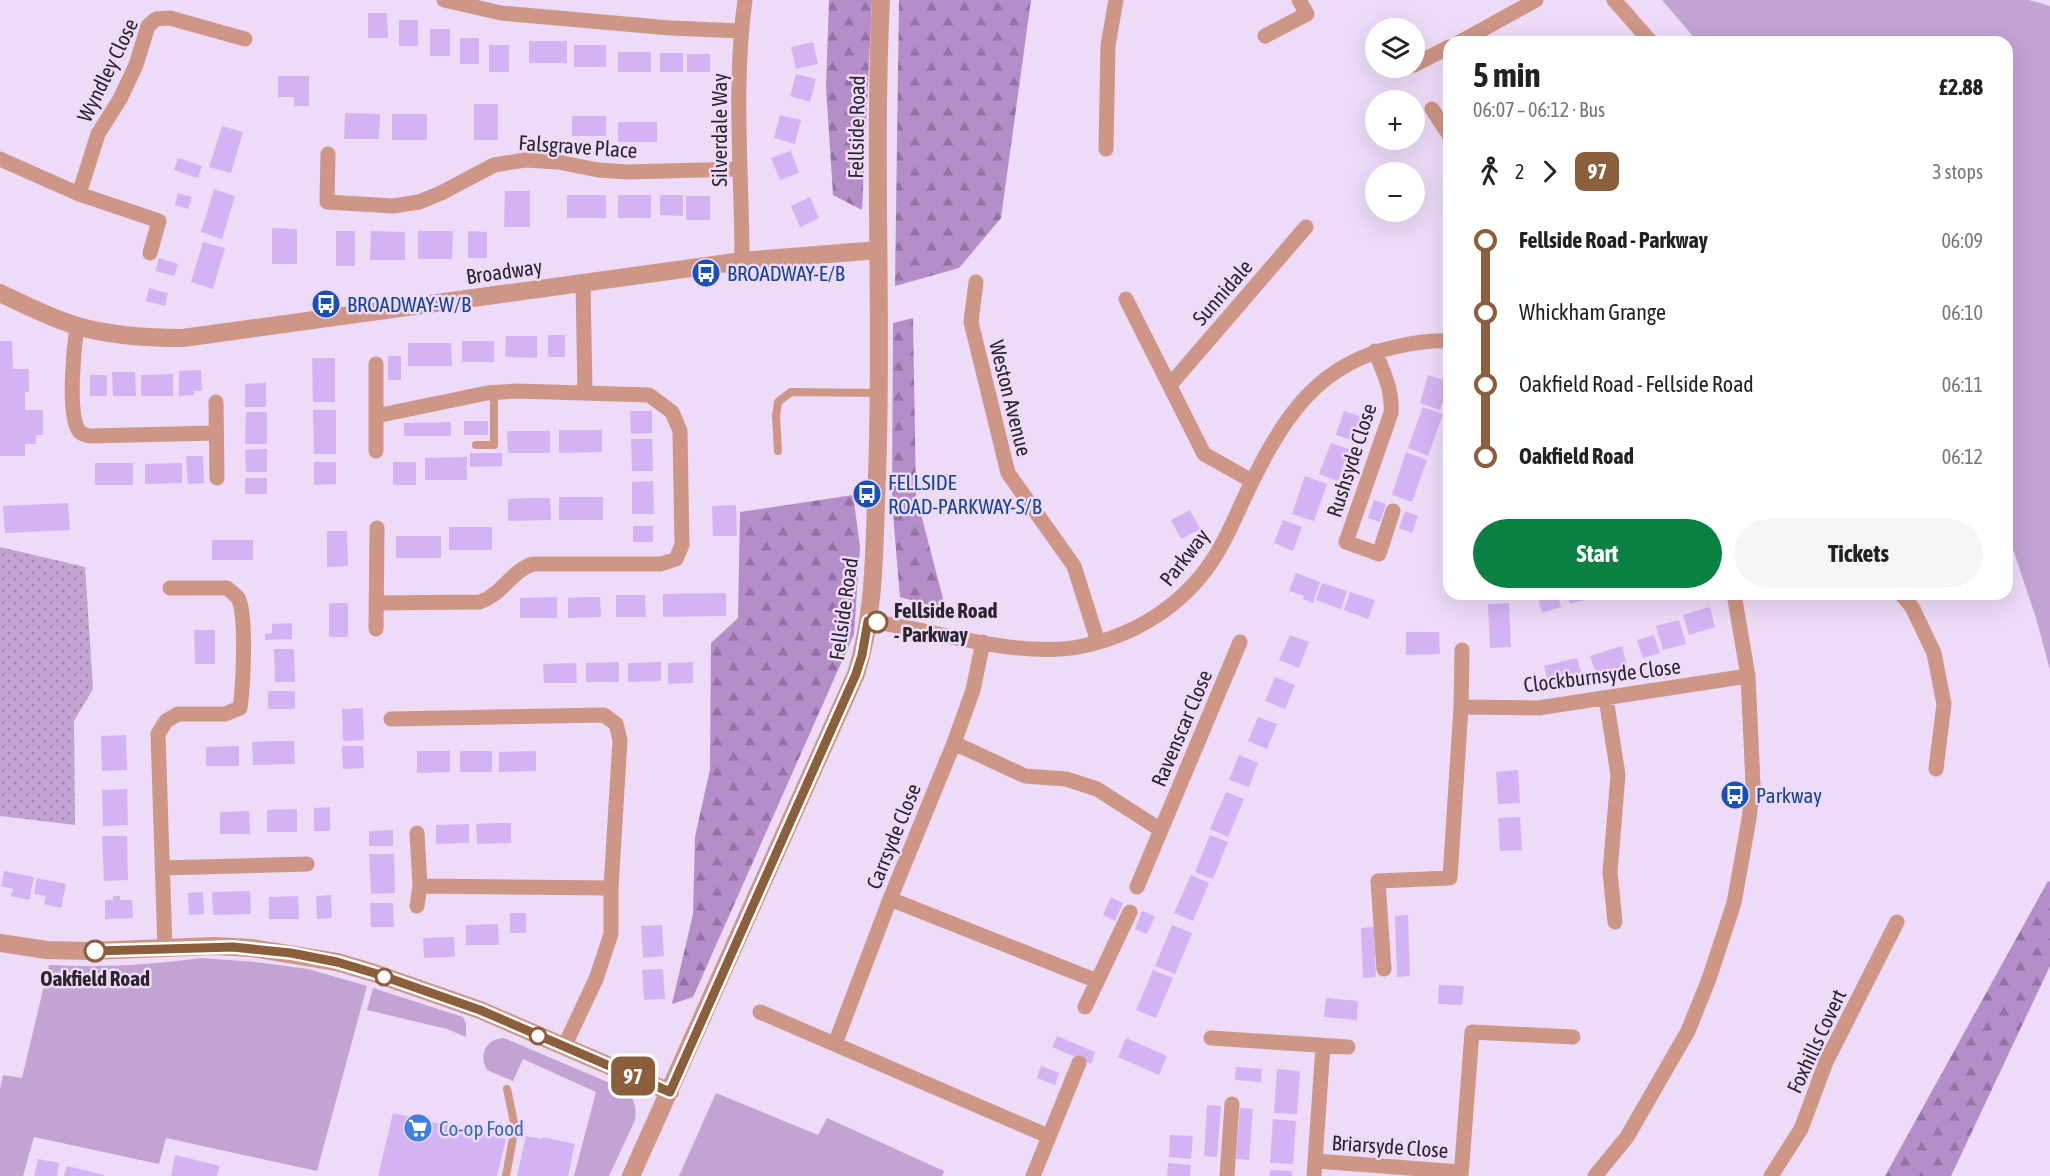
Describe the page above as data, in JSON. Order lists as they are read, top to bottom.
{
  "streets": {
    "street": [
      "Wyndley Close",
      "Fellside Road",
      "Silverdale Way",
      "Falsgrave Place",
      "Broadway",
      "Sunnidale",
      "Weston Avenue",
      "Rushsyde Close",
      "Parkway",
      "Clockburnsyde Close",
      "Ravenscar Close",
      "Carrsyde Close",
      "Foxhills Covert",
      "Briarsyde Close"
    ]
  },
  "crossings": [
    ["Fellside Road", "Broadway"],
    ["Fellside Road", "Parkway"],
    ["Silverdale Way", "Falsgrave Place"],
    ["Silverdale Way", "Broadway"],
    ["Weston Avenue", "Parkway"],
    ["Rushsyde Close", "Parkway"],
    ["Parkway", "Carrsyde Close"]
  ],
  "places": {
    "bus stop": [
      "BROADWAY-E/B",
      "BROADWAY-W/B",
      "FELLSIDE ROAD-PARKWAY-S/B",
      "Parkway"
    ],
    "other": ["Fellside Road - Parkway", "Oakfield Road"],
    "supermarket": ["Co-op Food"]
  },
  "lines": ["bus line 97"],
  "page": {
    "on_map": "97",
    "map_buttons": ["+", "−"],
    "heading": ["5 min", "06:07 – 06:12 · Bus", "£2.88"],
    "legs": ["2", "97", "3 stops"],
    "list": [
      {
        "name": "Fellside Road - Parkway",
        "value": "06:09"
      },
      {
        "name": "Whickham Grange",
        "value": "06:10"
      },
      {
        "name": "Oakfield Road - Fellside Road",
        "value": "06:11"
      },
      {
        "name": "Oakfield Road",
        "value": "06:12"
      }
    ],
    "buttons": ["Start", "Tickets"]
  }
}
